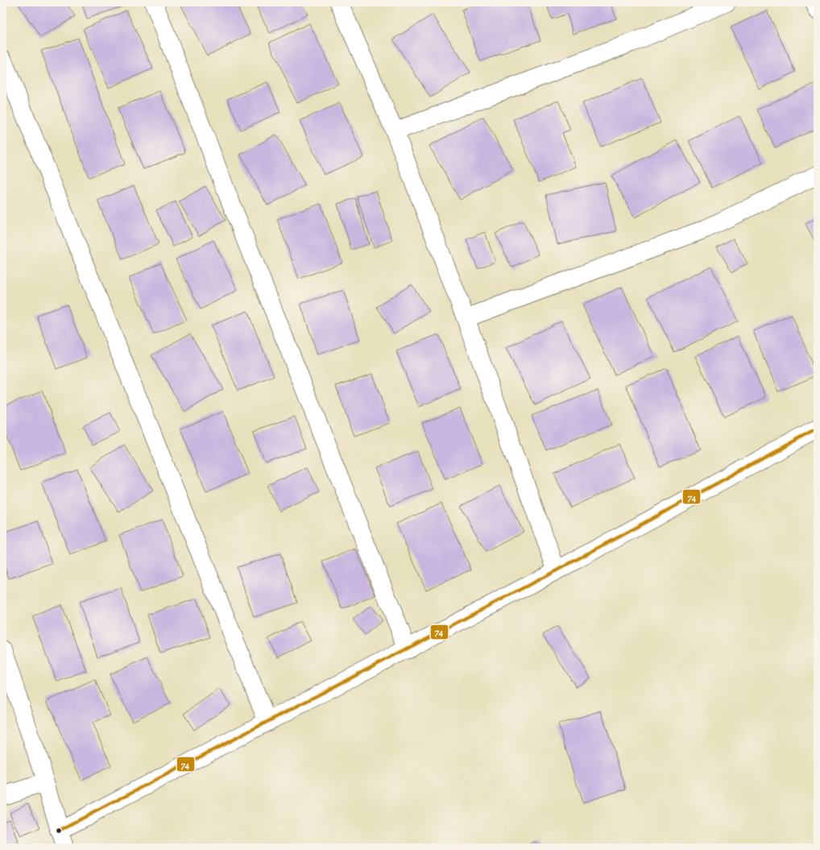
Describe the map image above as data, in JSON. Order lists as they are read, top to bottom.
{
  "lines": ["transit line 74"]
}
